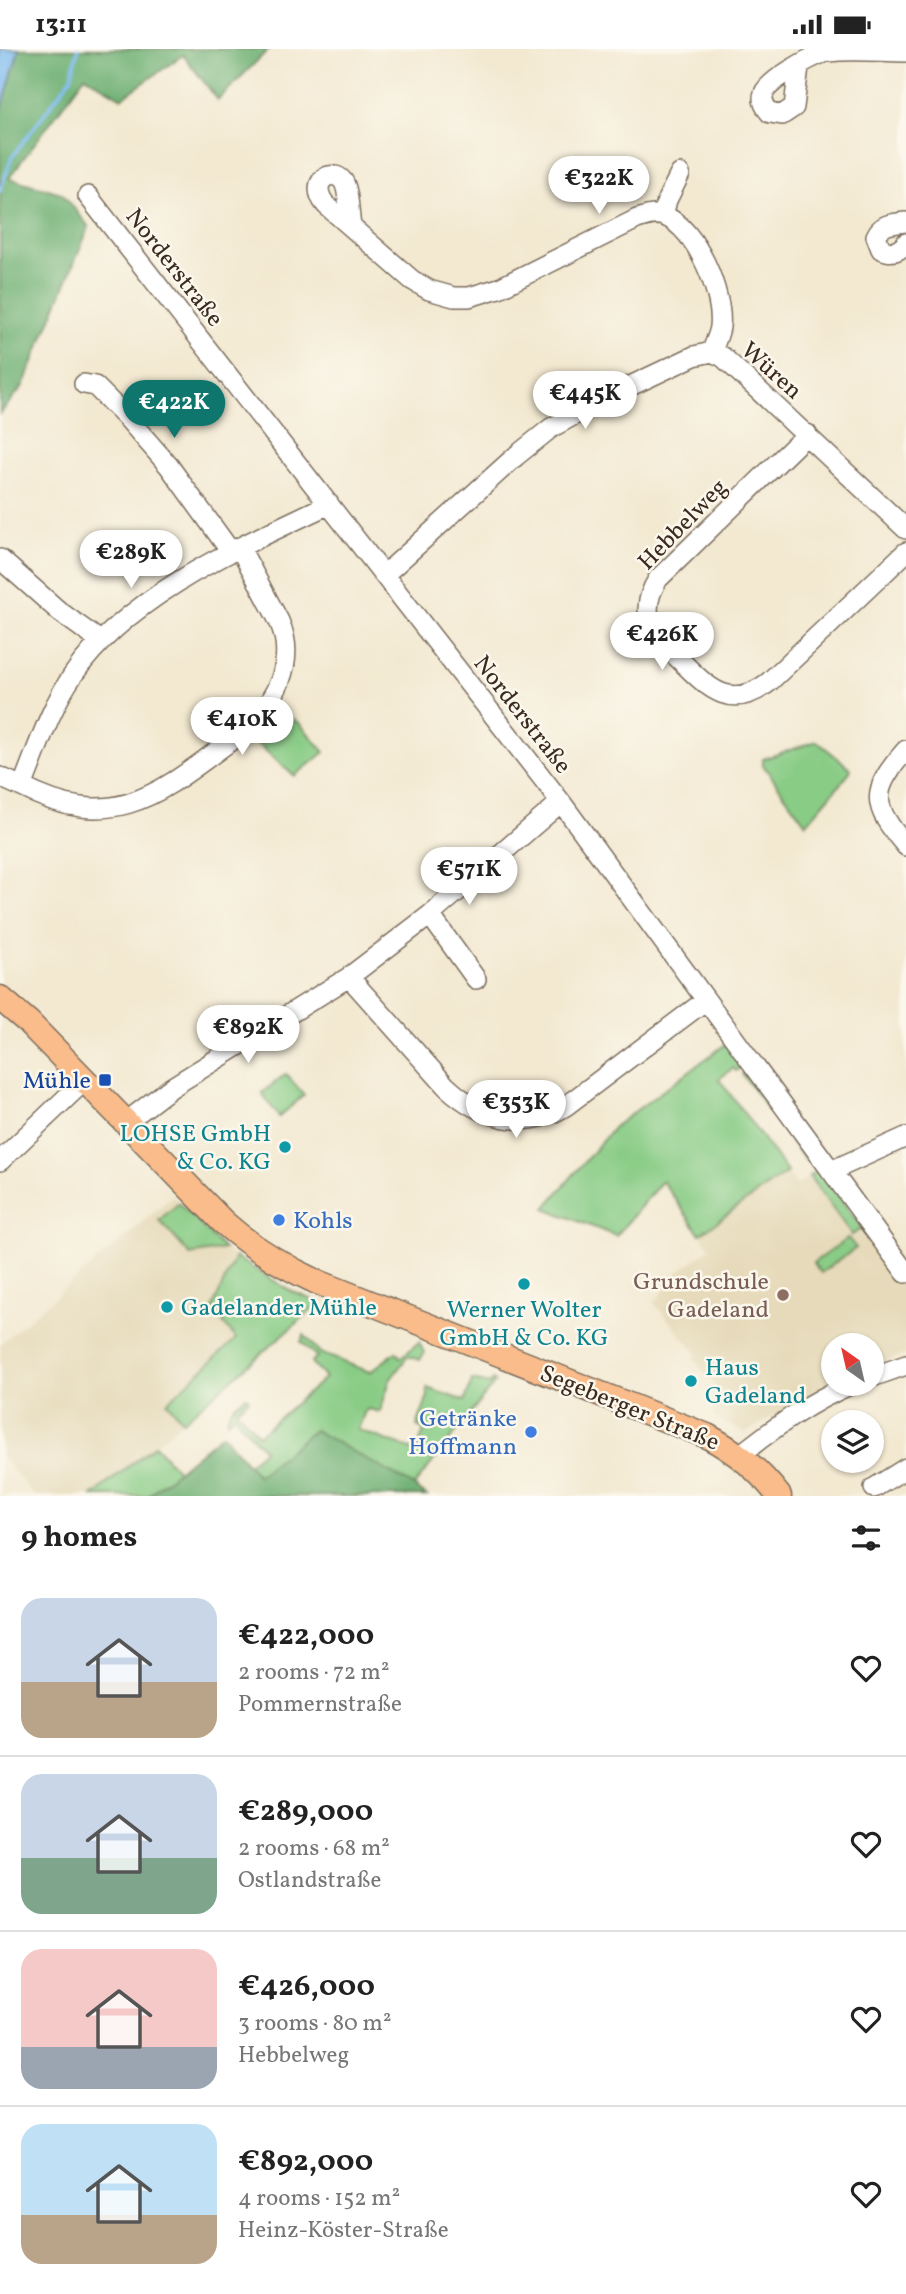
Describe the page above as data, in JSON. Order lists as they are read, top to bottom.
{
  "streets": {
    "main road": ["Segeberger Straße"],
    "street": ["Norderstraße", "Würen", "Hebbelweg"]
  },
  "crossings": [
    ["Norderstraße", "Würen"],
    ["Würen", "Hebbelweg"]
  ],
  "places": {
    "transit": ["Mühle"],
    "other": [
      "LOHSE GmbH & Co. KG",
      "Kohls",
      "Werner Wolter GmbH & Co. KG",
      "Grundschule Gadeland",
      "Gadelander Mühle",
      "Haus Gadeland",
      "Getränke Hoffmann"
    ]
  },
  "north": "top left",
  "page": {
    "status": "13:11",
    "price": [
      "€322K",
      "€445K",
      "€422K",
      "€289K",
      "€426K",
      "€410K",
      "€571K",
      "€892K",
      "€353K"
    ],
    "heading": "9 homes",
    "list": [
      {
        "name": "€422,000",
        "note": "2 rooms · 72 m² · Pommernstraße"
      },
      {
        "name": "€289,000",
        "note": "2 rooms · 68 m² · Ostlandstraße"
      },
      {
        "name": "€426,000",
        "note": "3 rooms · 80 m² · Hebbelweg"
      },
      {
        "name": "€892,000",
        "note": "4 rooms · 152 m² · Heinz-Köster-Straße"
      }
    ]
  }
}
